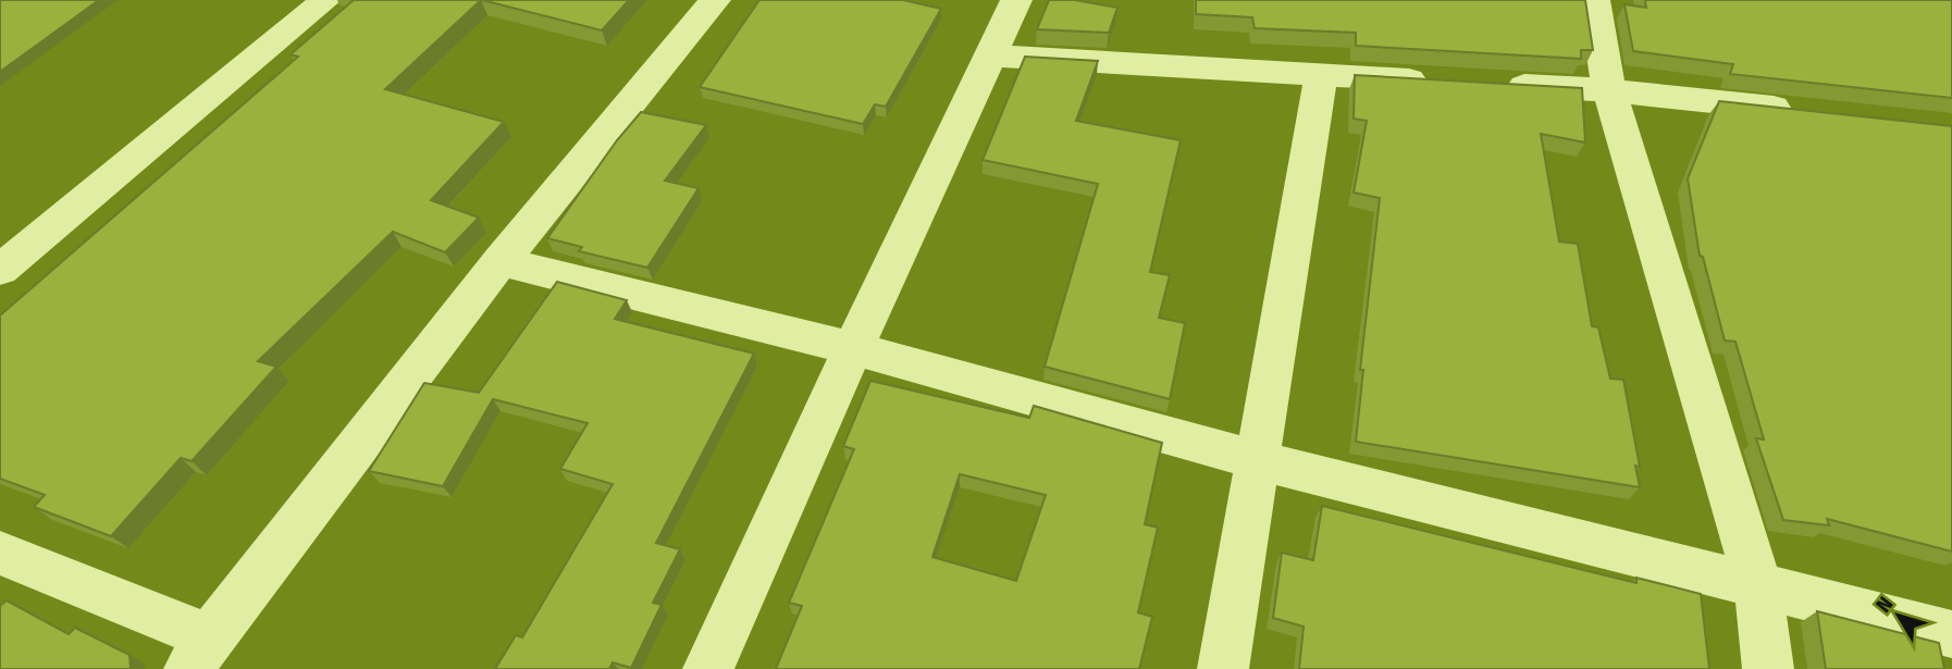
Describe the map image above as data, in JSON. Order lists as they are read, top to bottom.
{
  "north": "top left"
}
